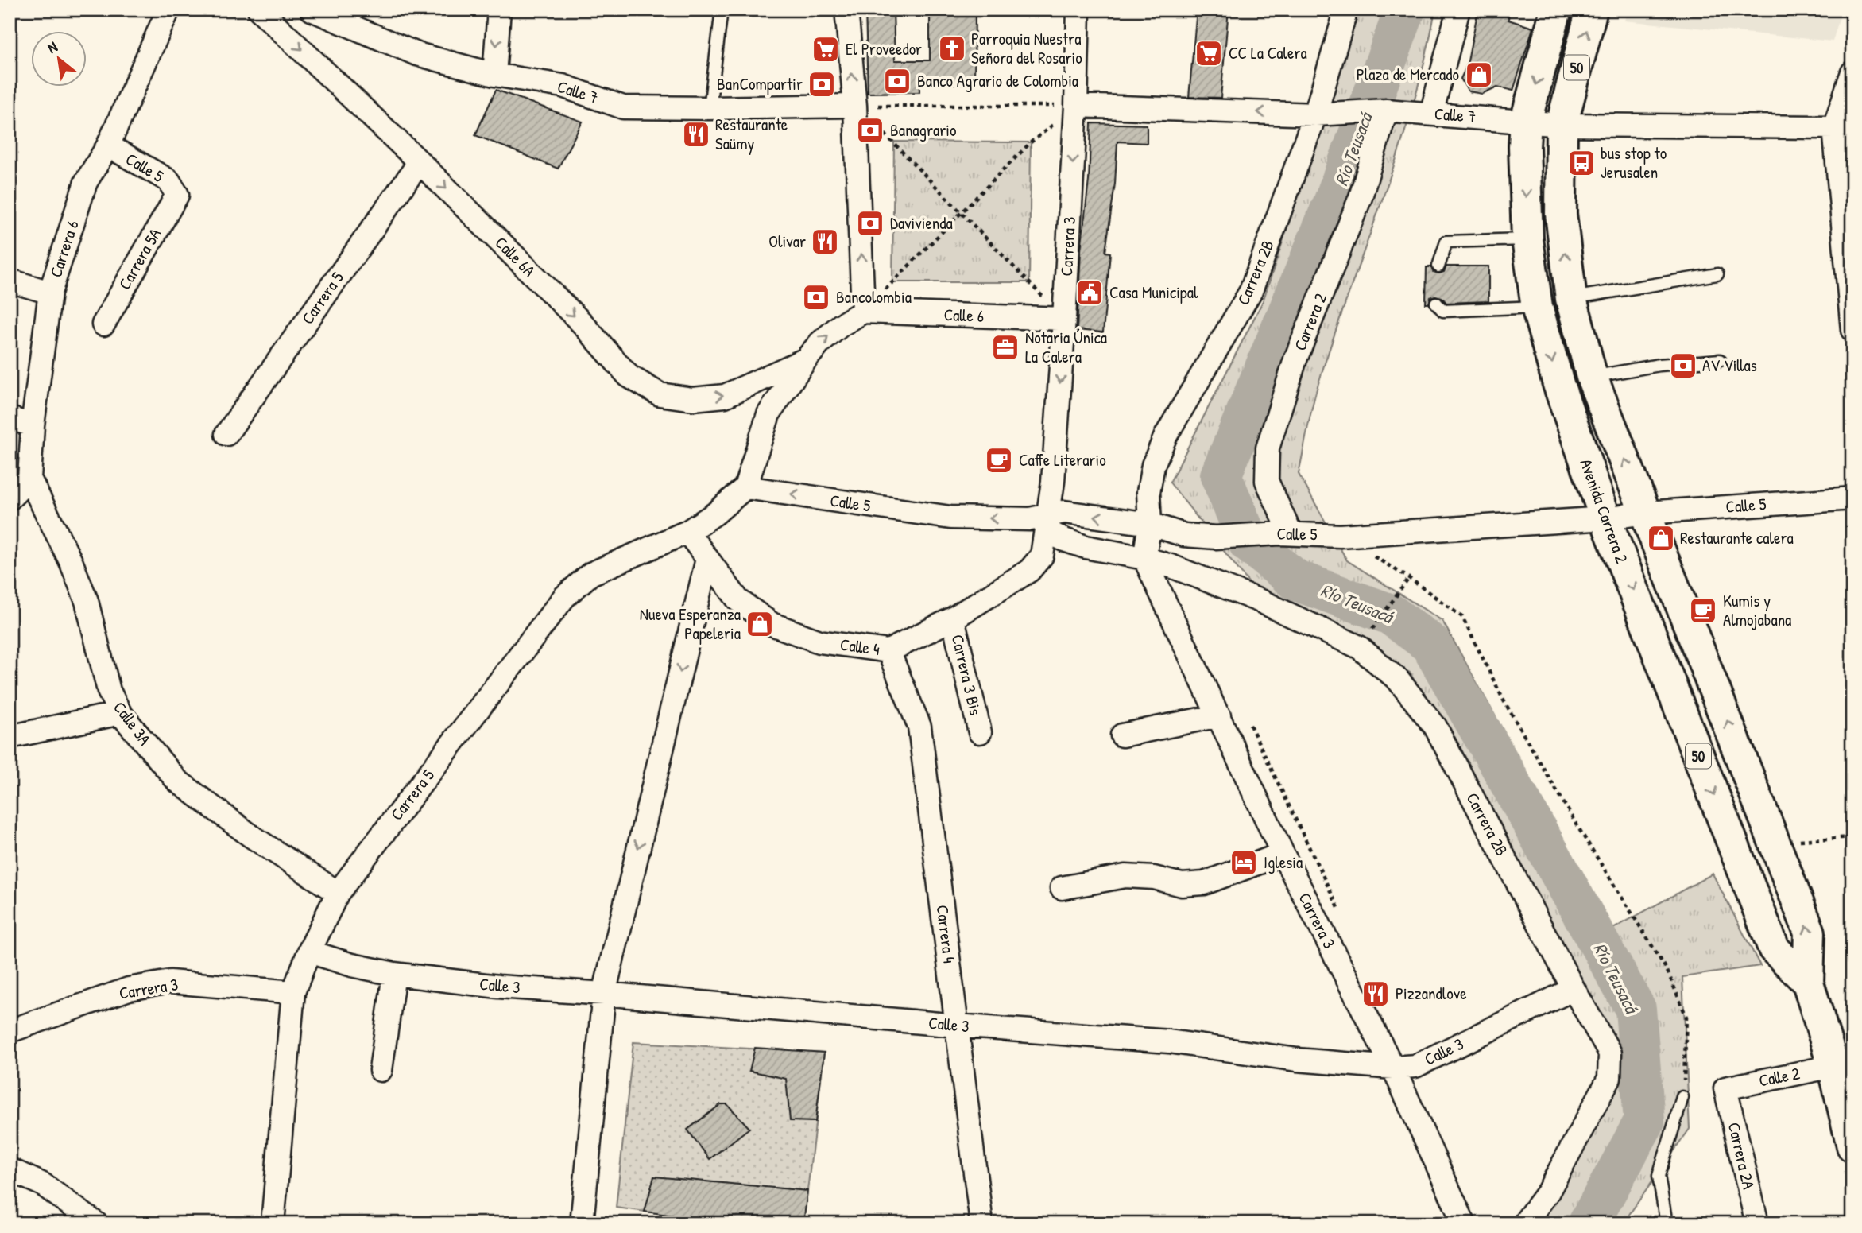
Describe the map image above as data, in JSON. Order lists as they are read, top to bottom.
{
  "streets": {
    "main road": ["50", "Avenida Carrera 2"],
    "street": [
      "Calle 7",
      "Calle 5",
      "Carrera 3",
      "Carrera 6",
      "Calle 6A",
      "Carrera 5A",
      "Carrera 2B",
      "Carrera 5",
      "Calle 6",
      "Carrera 2",
      "Calle 4",
      "Carrera 3 Bis",
      "Calle 3A",
      "Carrera 4",
      "Calle 3",
      "Calle 2",
      "Carrera 2A"
    ]
  },
  "crossings": [
    ["Calle 7", "Carrera 3"],
    ["Calle 7", "Carrera 2B"],
    ["Calle 7", "Carrera 2"],
    ["Calle 7", "Avenida Carrera 2"],
    ["Calle 5", "Carrera 3"],
    ["Calle 5", "Carrera 6"],
    ["Calle 5", "Carrera 5A"],
    ["Calle 5", "Carrera 2B"],
    ["Calle 5", "Carrera 5"],
    ["Calle 5", "Carrera 2"],
    ["Calle 5", "Avenida Carrera 2"],
    ["Calle 5", "Calle 4"],
    ["Carrera 3", "Carrera 2B"],
    ["Carrera 3", "Carrera 5"],
    ["Carrera 3", "Calle 6"],
    ["Carrera 3", "Calle 4"],
    ["Carrera 3", "Calle 3"],
    ["Carrera 6", "Calle 3A"],
    ["Calle 6A", "Carrera 5"],
    ["Carrera 2B", "Calle 4"],
    ["Carrera 2B", "Calle 3"],
    ["Carrera 5", "Calle 4"],
    ["Carrera 5", "Calle 3A"],
    ["Carrera 5", "Calle 3"],
    ["Avenida Carrera 2", "Calle 2"],
    ["Calle 4", "Carrera 3 Bis"],
    ["Calle 4", "Carrera 4"],
    ["Carrera 4", "Calle 3"],
    ["Calle 2", "Carrera 2A"]
  ],
  "one_way": ["Calle 6A"],
  "water": ["Río Teusacá"],
  "places": {
    "church": ["Parroquia Nuestra Señora del Rosario"],
    "supermarket": ["El Proveedor", "CC La Calera"],
    "shop": ["Plaza de Mercado", "Restaurante calera", "Nueva Esperanza Papeleria"],
    "bank": [
      "Banco Agrario de Colombia",
      "BanCompartir",
      "Banagrario",
      "Davivienda",
      "Bancolombia",
      "AV Villas"
    ],
    "restaurant": ["Restaurante Saümy", "Olivar", "Pizzandlove"],
    "bus stop": ["bus stop to Jerusalen"],
    "public building": ["Casa Municipal"],
    "office": ["Notaria Única La Calera"],
    "cafe": ["Caffe Literario", "Kumis y Almojabana"],
    "hotel": ["Iglesia"]
  },
  "north": "top left"
}
